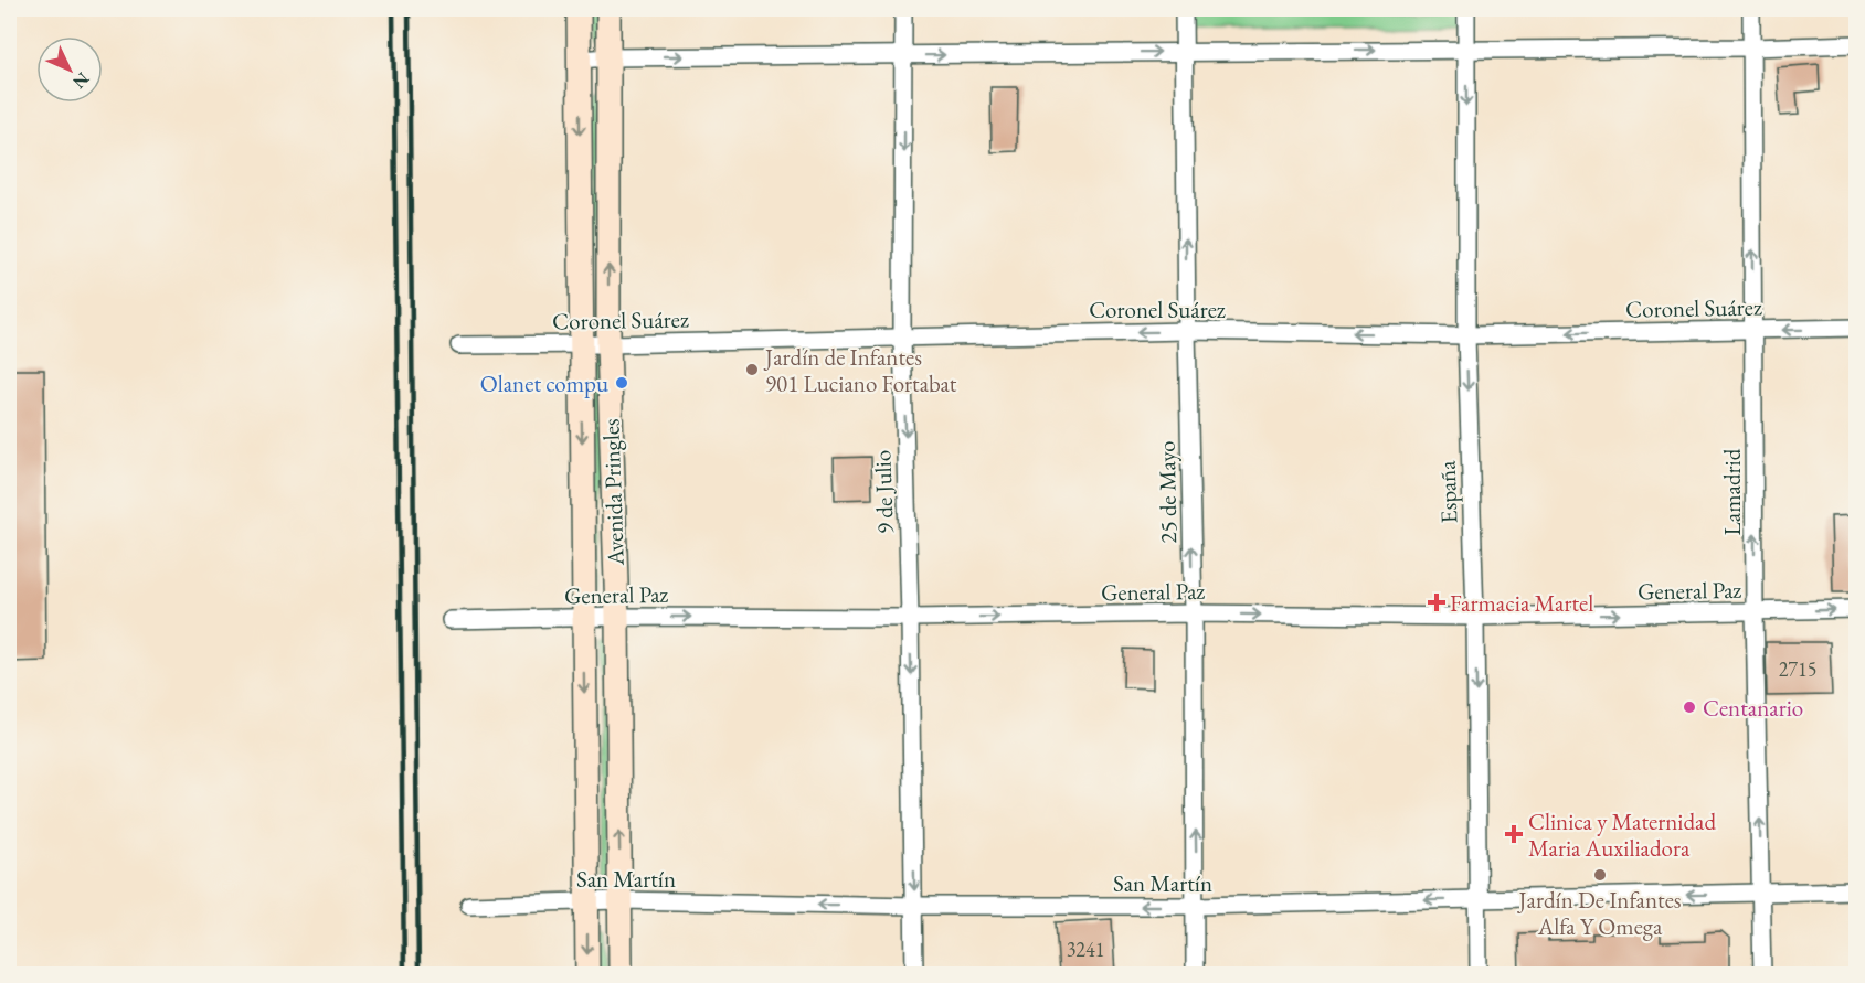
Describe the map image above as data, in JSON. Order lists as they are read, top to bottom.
{
  "streets": {
    "main road": ["Avenida Pringles"],
    "street": [
      "Coronel Suárez",
      "9 de Julio",
      "25 de Mayo",
      "España",
      "Lamadrid",
      "General Paz",
      "San Martín"
    ]
  },
  "crossings": [
    ["Coronel Suárez", "Avenida Pringles"],
    ["Coronel Suárez", "9 de Julio"],
    ["Coronel Suárez", "25 de Mayo"],
    ["Coronel Suárez", "España"],
    ["Coronel Suárez", "Lamadrid"],
    ["Avenida Pringles", "General Paz"],
    ["Avenida Pringles", "San Martín"],
    ["9 de Julio", "General Paz"],
    ["9 de Julio", "San Martín"],
    ["25 de Mayo", "General Paz"],
    ["25 de Mayo", "San Martín"],
    ["España", "General Paz"],
    ["España", "San Martín"],
    ["Lamadrid", "General Paz"],
    ["Lamadrid", "San Martín"]
  ],
  "one_way": [
    "Coronel Suárez",
    "9 de Julio",
    "25 de Mayo",
    "España",
    "Lamadrid",
    "General Paz",
    "San Martín"
  ],
  "places": {
    "other": [
      "Jardín de Infantes 901 Luciano Fortabat",
      "Olanet compu",
      "Centanario",
      "Jardín De Infantes Alfa Y Omega"
    ],
    "health": ["Farmacia Martel", "Clinica y Maternidad Maria Auxiliadora"]
  },
  "house_numbers": ["2715", "3241"],
  "north": "bottom right"
}
